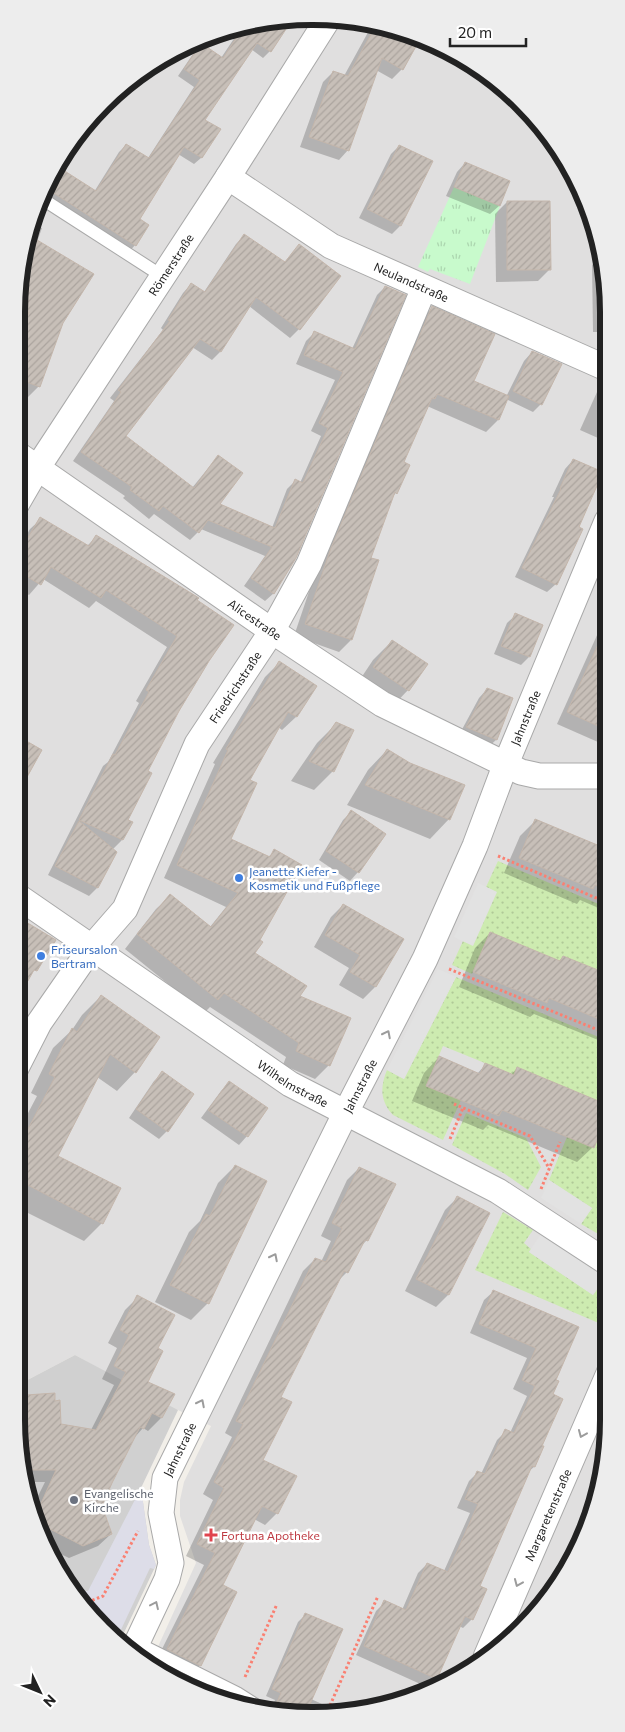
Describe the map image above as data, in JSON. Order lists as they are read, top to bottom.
{
  "streets": {
    "street": [
      "Römerstraße",
      "Neulandstraße",
      "Alicestraße",
      "Friedrichstraße",
      "Jahnstraße",
      "Wilhelmstraße",
      "Margaretenstraße"
    ]
  },
  "crossings": [
    ["Römerstraße", "Neulandstraße"],
    ["Römerstraße", "Alicestraße"],
    ["Neulandstraße", "Friedrichstraße"],
    ["Alicestraße", "Friedrichstraße"],
    ["Alicestraße", "Jahnstraße"],
    ["Friedrichstraße", "Wilhelmstraße"],
    ["Jahnstraße", "Wilhelmstraße"]
  ],
  "one_way": ["Jahnstraße", "Margaretenstraße"],
  "places": {
    "other": ["Jeanette Kiefer - Kosmetik und Fußpflege", "Friseursalon Bertram", "Evangelische Kirche"],
    "health": ["Fortuna Apotheke"]
  },
  "scale_bar": "20 m",
  "north": "bottom right"
}
